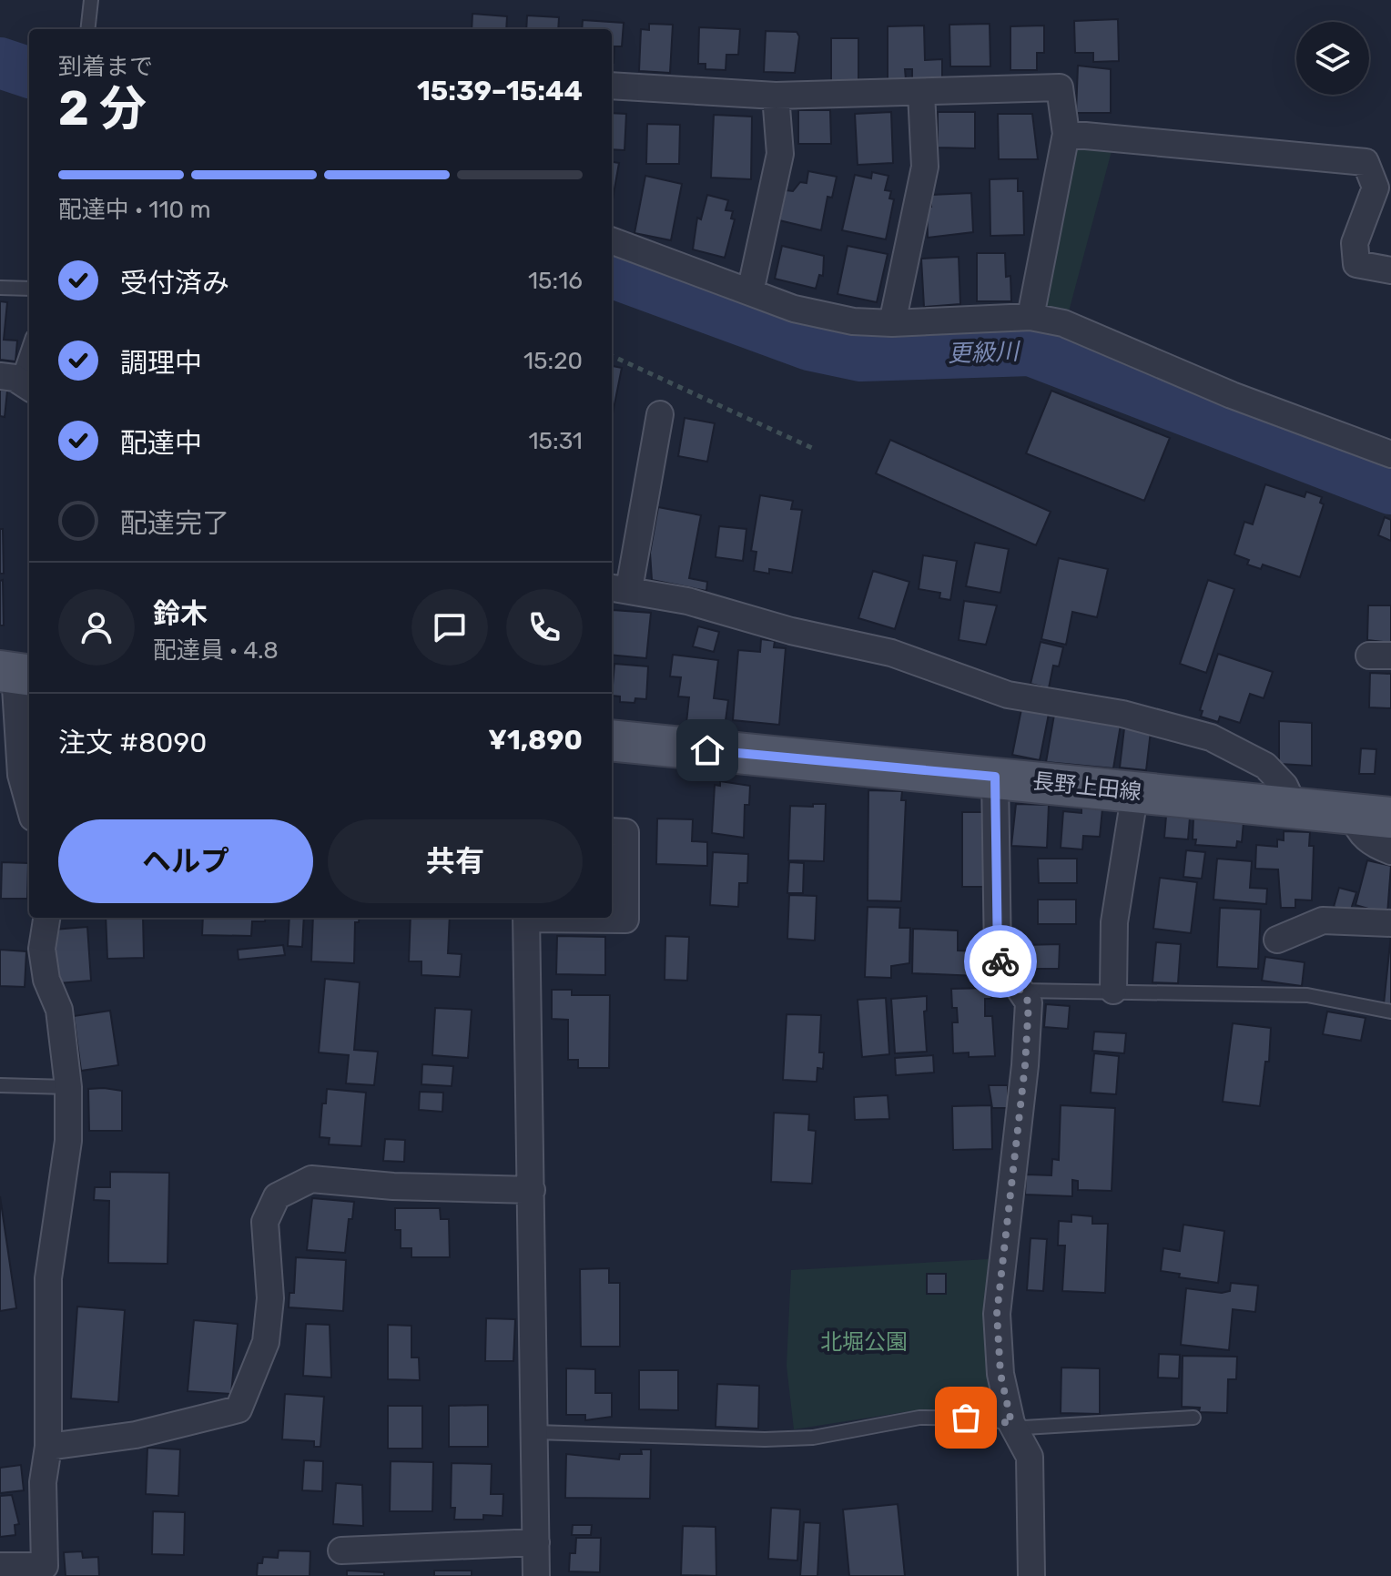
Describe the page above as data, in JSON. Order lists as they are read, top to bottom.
{
  "streets": {
    "main road": ["長野上田線"]
  },
  "water": ["更級川"],
  "parks": ["北堀公園"],
  "page": {
    "heading": ["2 分", "到着まで", "15:39–15:44"],
    "panel": [
      "鈴木",
      "配達員 · 4.8",
      "注文 #8090",
      "¥1,890"
    ],
    "bar": "配達中 · 110 m",
    "list": [
      ["受付済み", "15:16"],
      ["調理中", "15:20"],
      ["配達中", "15:31"],
      "配達完了"
    ],
    "buttons": ["ヘルプ", "共有"]
  }
}
